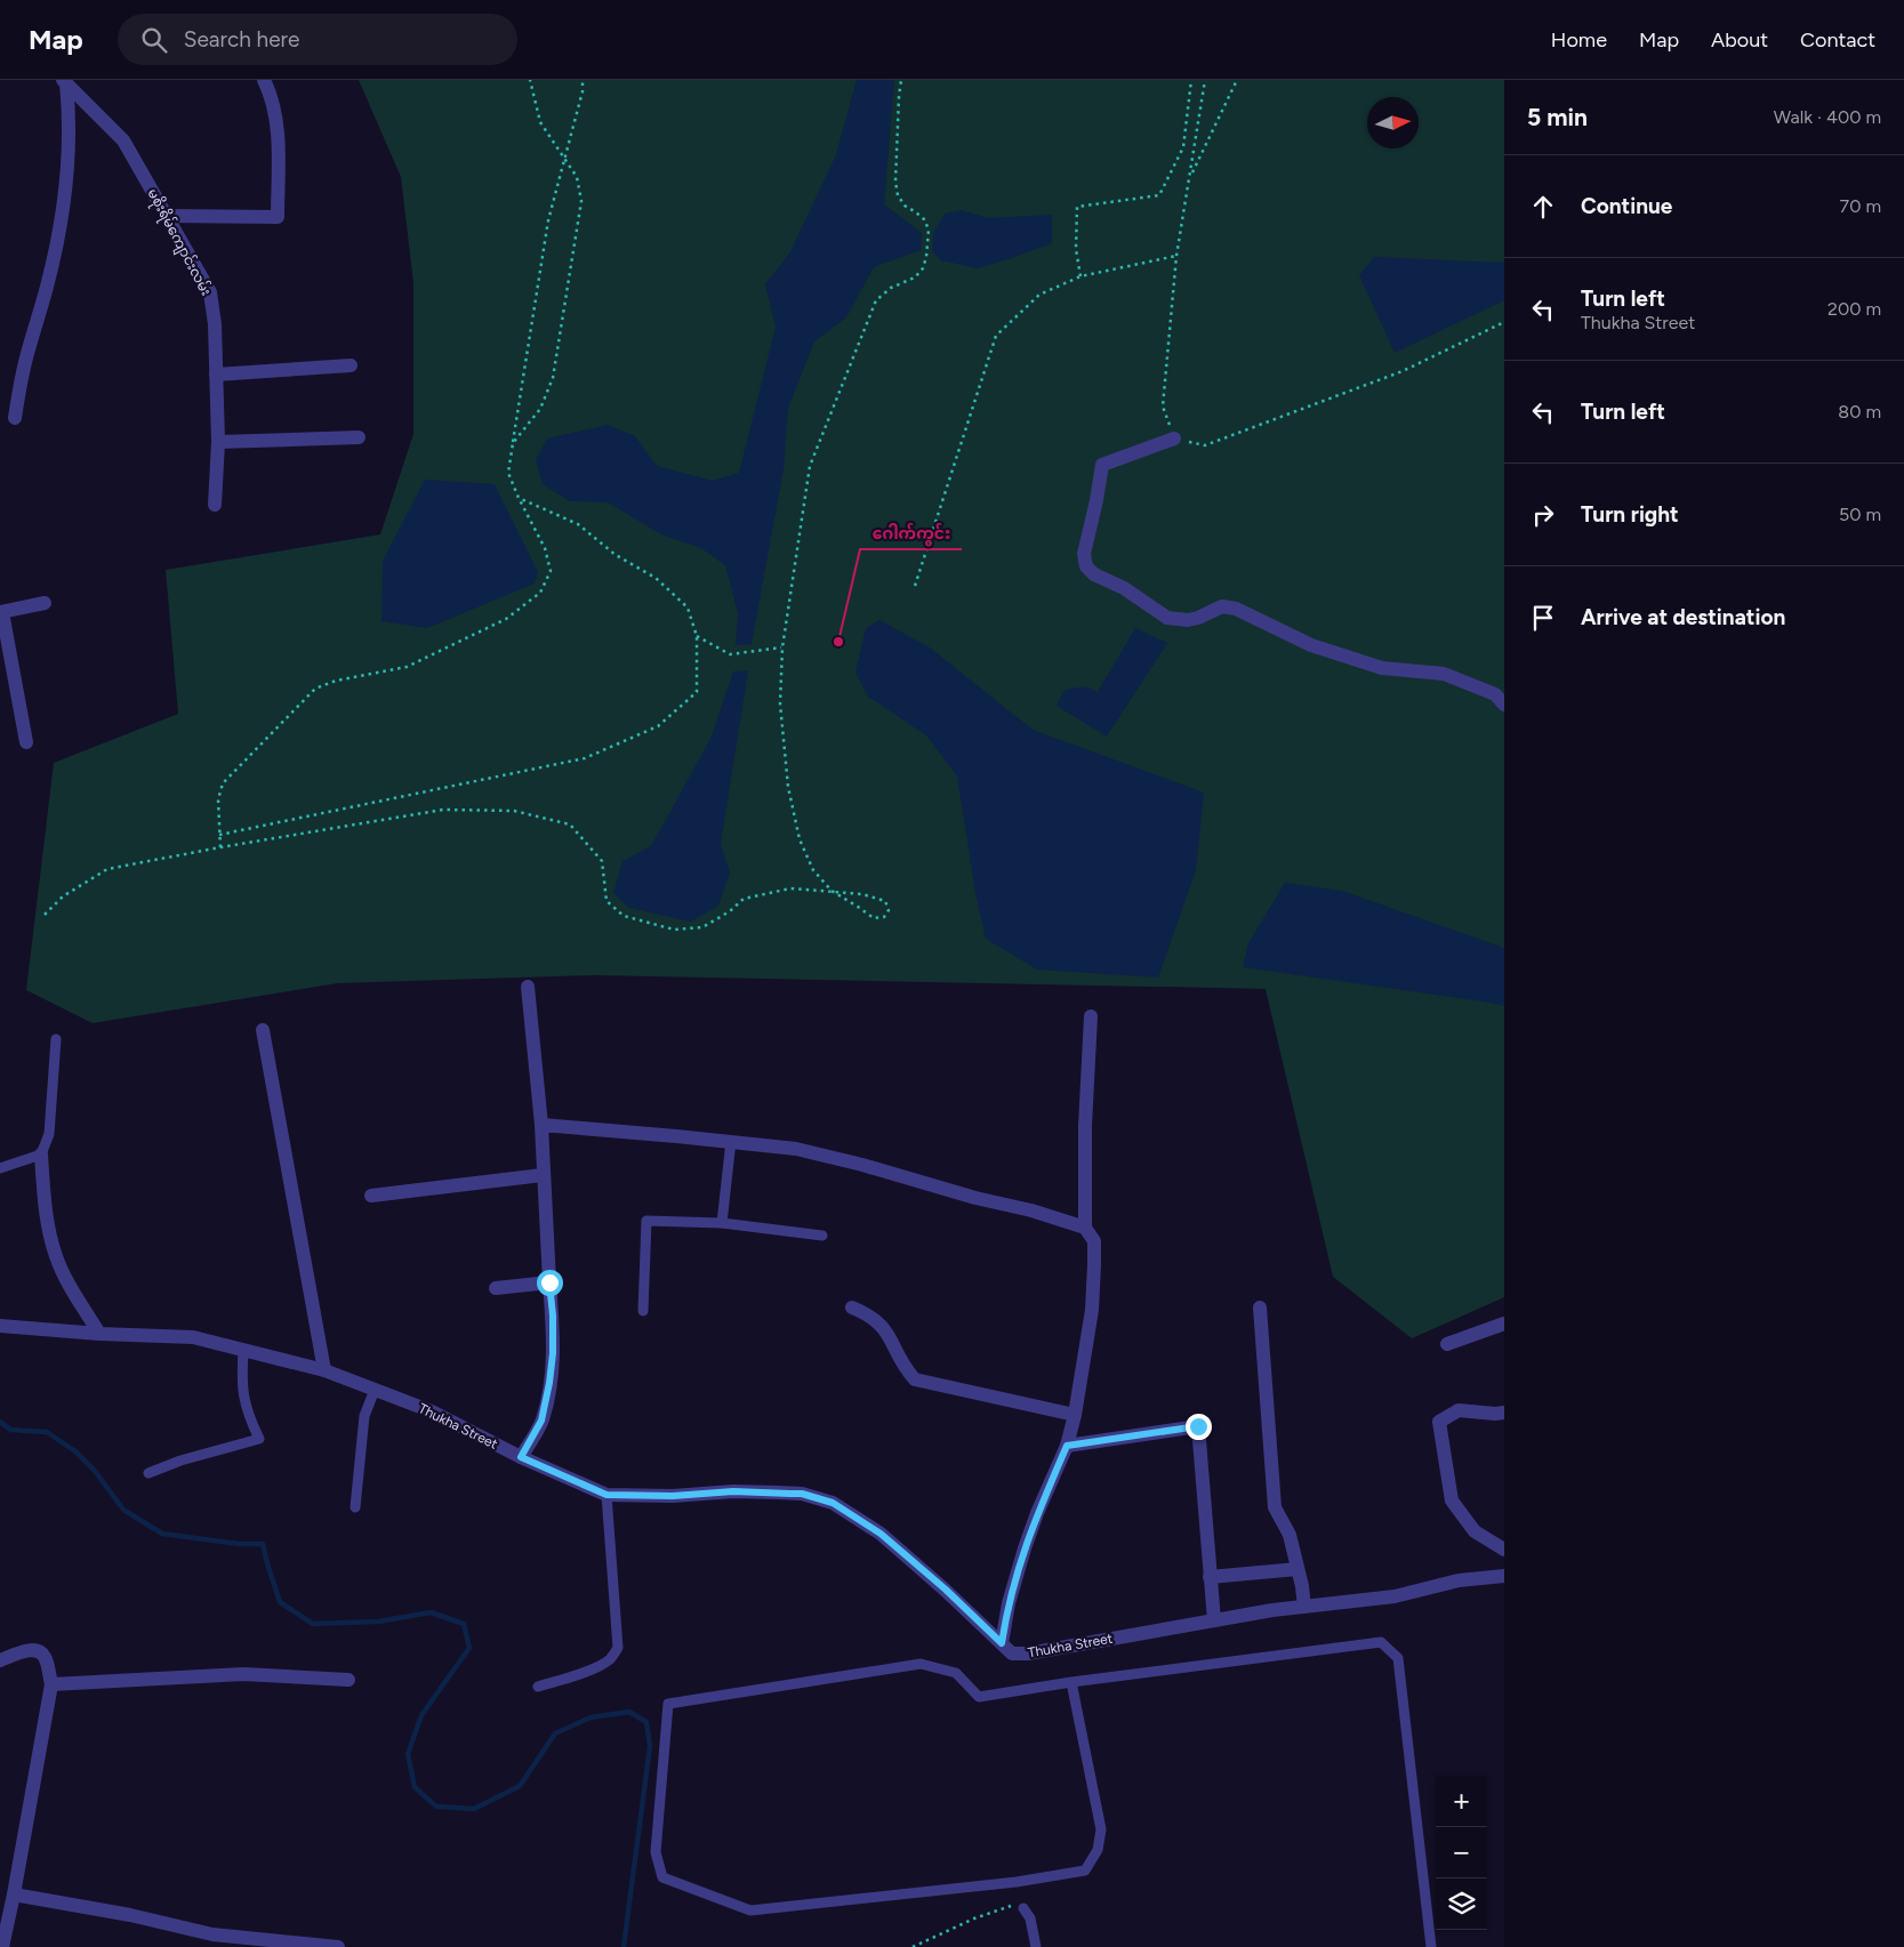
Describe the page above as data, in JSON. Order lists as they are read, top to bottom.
{
  "streets": {
    "street": ["မစိုးရိမ်ကျောင်းလမ်း", "Thukha Street"]
  },
  "places": ["ဂေါက်ကွင်း"],
  "north": "right",
  "page": {
    "header": "Map",
    "search": "Search here",
    "nav": [
      "Home",
      "Map",
      "About",
      "Contact"
    ],
    "heading": ["5 min", "Walk · 400 m"],
    "list": [
      ["Continue", "70 m"],
      ["Turn left", "Thukha Street", "200 m"],
      ["Turn left", "80 m"],
      ["Turn right", "50 m"],
      "Arrive at destination"
    ],
    "map_buttons": ["+", "−"]
  }
}
